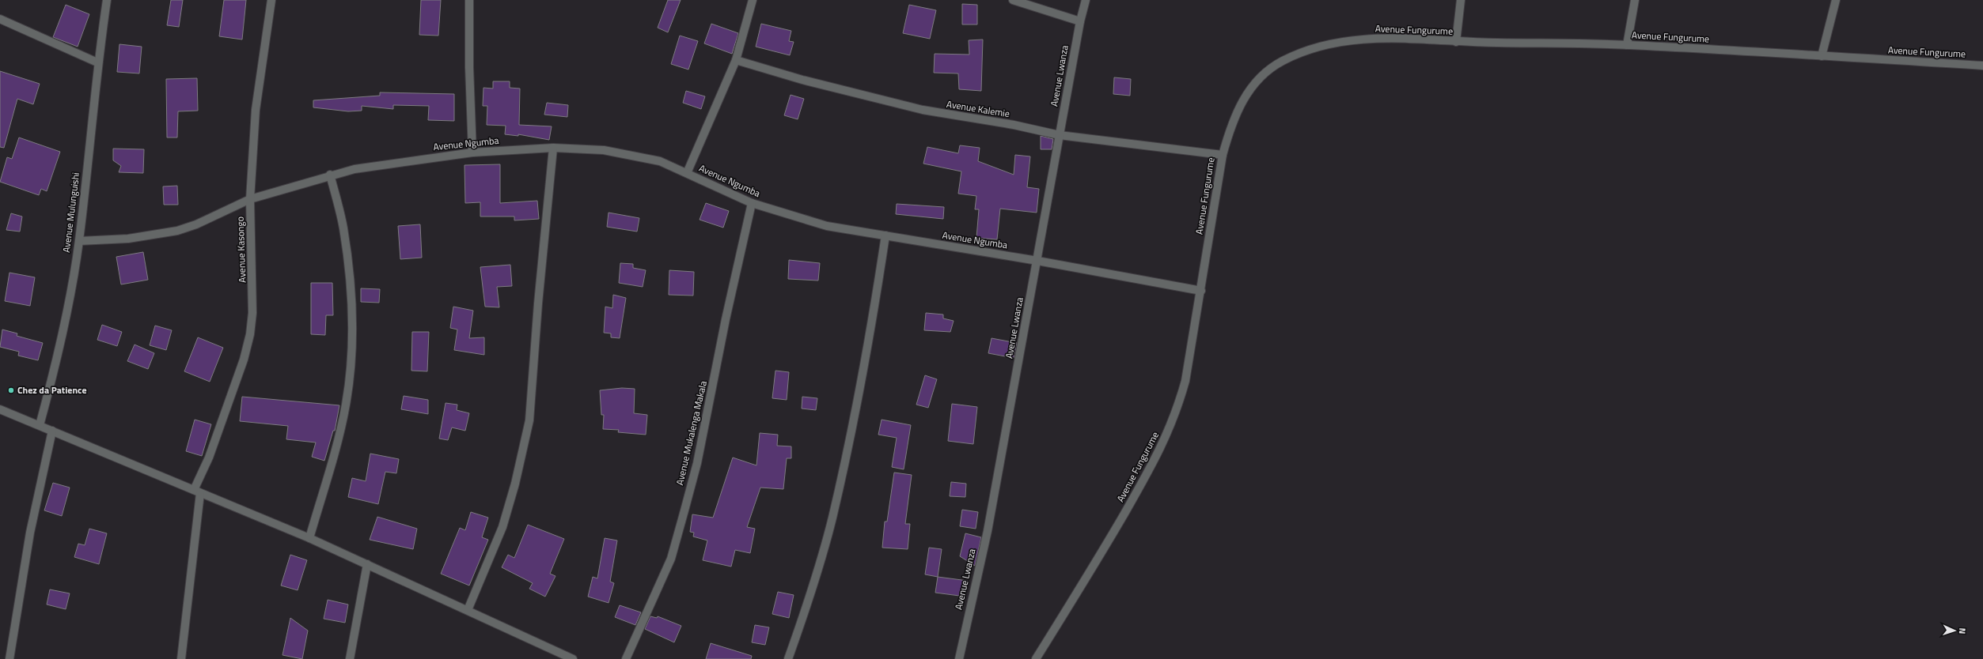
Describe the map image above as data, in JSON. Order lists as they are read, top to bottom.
{
  "streets": {
    "street": [
      "Avenue Fungurume",
      "Avenue Lwanza",
      "Avenue Kalemie",
      "Avenue Ngumba",
      "Avenue Mulunguishi",
      "Avenue Kasongo",
      "Avenue Mukalenga Makala"
    ]
  },
  "crossings": [
    ["Avenue Fungurume", "Avenue Kalemie"],
    ["Avenue Fungurume", "Avenue Ngumba"],
    ["Avenue Lwanza", "Avenue Kalemie"],
    ["Avenue Lwanza", "Avenue Ngumba"],
    ["Avenue Ngumba", "Avenue Mulunguishi"],
    ["Avenue Ngumba", "Avenue Kasongo"],
    ["Avenue Ngumba", "Avenue Mukalenga Makala"]
  ],
  "places": ["Chez da Patience"],
  "north": "right"
}
